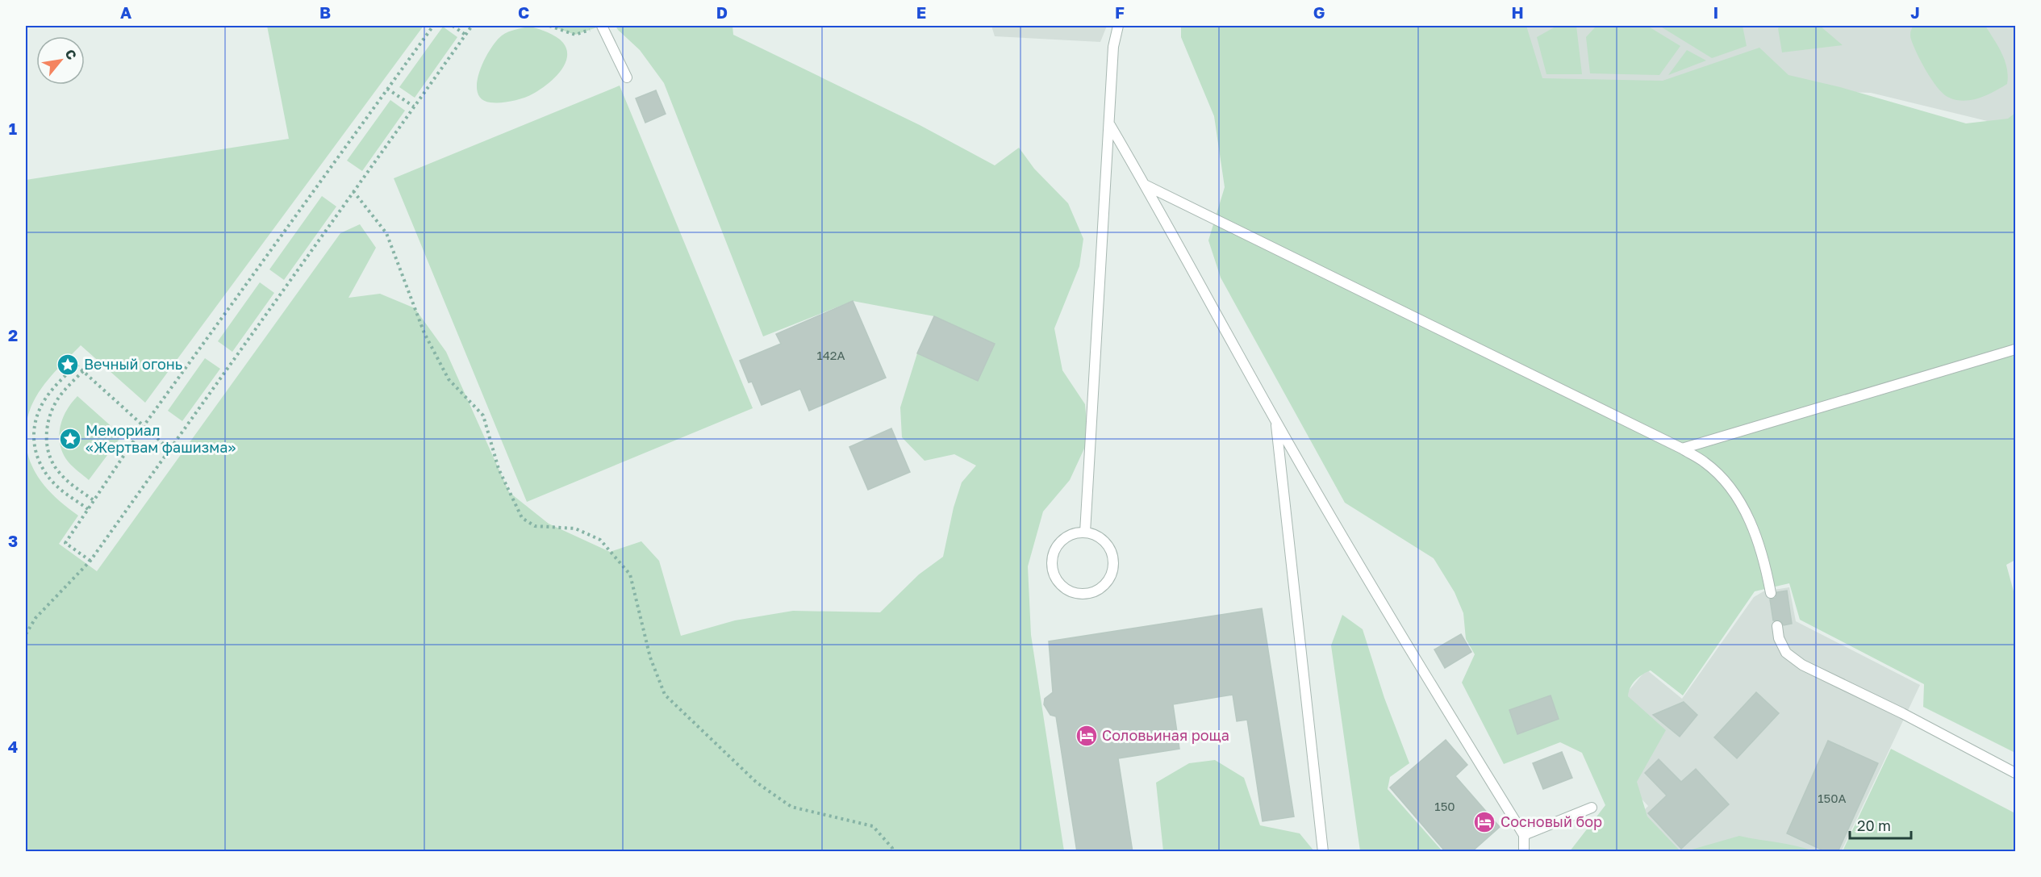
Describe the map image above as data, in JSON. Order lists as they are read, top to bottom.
{
  "places": {
    "place": ["Вечный огонь", "Мемориал «Жертвам фашизма»"],
    "hotel": ["Соловьиная роща", "Сосновый бор"]
  },
  "house_numbers": ["142А", "150А", "150"],
  "scale_bar": "20 m",
  "north": "top right",
  "grid": {
    "columns": [
      "A",
      "B",
      "C",
      "D",
      "E",
      "F",
      "G",
      "H",
      "I",
      "J"
    ],
    "rows": [
      "1",
      "2",
      "3",
      "4"
    ]
  }
}
